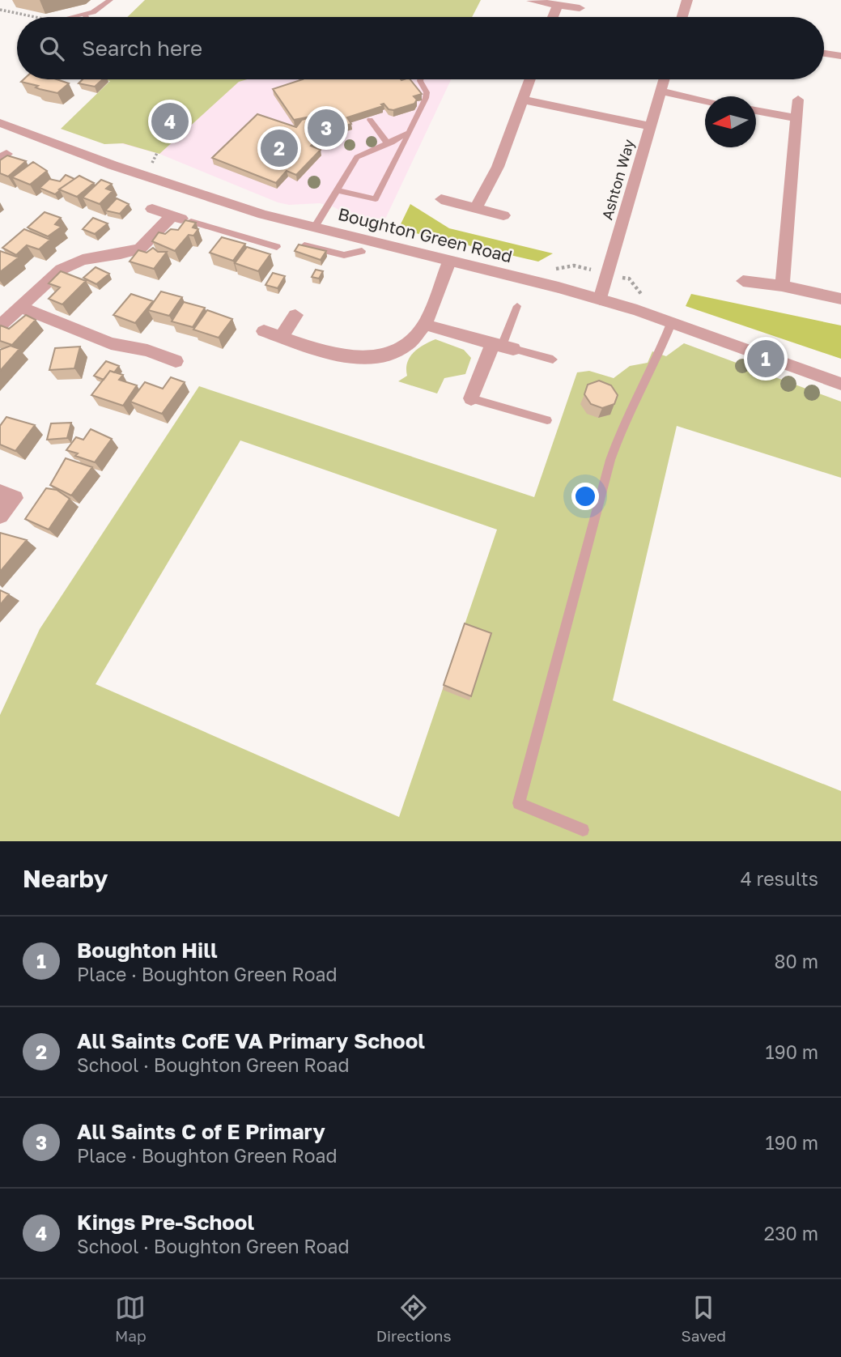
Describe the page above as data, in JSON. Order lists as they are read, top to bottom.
{
  "streets": {
    "street": ["Ashton Way", "Boughton Green Road"]
  },
  "crossings": [
    ["Ashton Way", "Boughton Green Road"]
  ],
  "north": "left",
  "page": {
    "search": "Search here",
    "pins": [
      "4",
      "3",
      "2",
      "1"
    ],
    "heading": ["Nearby", "4 results"],
    "list": [
      {
        "mark": "1",
        "name": "Boughton Hill",
        "note": "Place · Boughton Green Road",
        "value": "80 m"
      },
      {
        "mark": "2",
        "name": "All Saints CofE VA Primary School",
        "note": "School · Boughton Green Road",
        "value": "190 m"
      },
      {
        "mark": "3",
        "name": "All Saints C of E Primary",
        "note": "Place · Boughton Green Road",
        "value": "190 m"
      },
      {
        "mark": "4",
        "name": "Kings Pre-School",
        "note": "School · Boughton Green Road",
        "value": "230 m"
      }
    ],
    "nav": ["Map", "Directions", "Saved"]
  }
}
